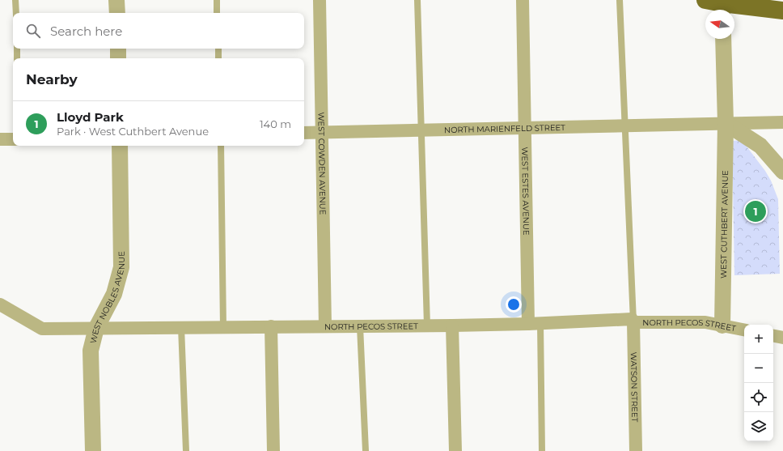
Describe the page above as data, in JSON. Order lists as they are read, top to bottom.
{
  "streets": {
    "street": [
      "NORTH MARIENFELD STREET",
      "WEST COWDEN AVENUE",
      "WEST ESTES AVENUE",
      "WEST CUTHBERT AVENUE",
      "WEST NOBLES AVENUE",
      "NORTH PECOS STREET",
      "WATSON STREET"
    ]
  },
  "crossings": [
    ["NORTH MARIENFELD STREET", "WEST COWDEN AVENUE"],
    ["NORTH MARIENFELD STREET", "WEST ESTES AVENUE"],
    ["NORTH MARIENFELD STREET", "WEST CUTHBERT AVENUE"],
    ["WEST COWDEN AVENUE", "NORTH PECOS STREET"],
    ["WEST ESTES AVENUE", "NORTH PECOS STREET"],
    ["WEST CUTHBERT AVENUE", "NORTH PECOS STREET"],
    ["WEST NOBLES AVENUE", "NORTH PECOS STREET"],
    ["NORTH PECOS STREET", "WATSON STREET"]
  ],
  "north": "left",
  "page": {
    "search": "Search here",
    "heading": "Nearby",
    "list": [
      {
        "mark": "1",
        "name": "Lloyd Park",
        "note": "Park · West Cuthbert Avenue",
        "value": "140 m"
      }
    ],
    "pins": "1",
    "map_buttons": ["+", "−"]
  }
}
